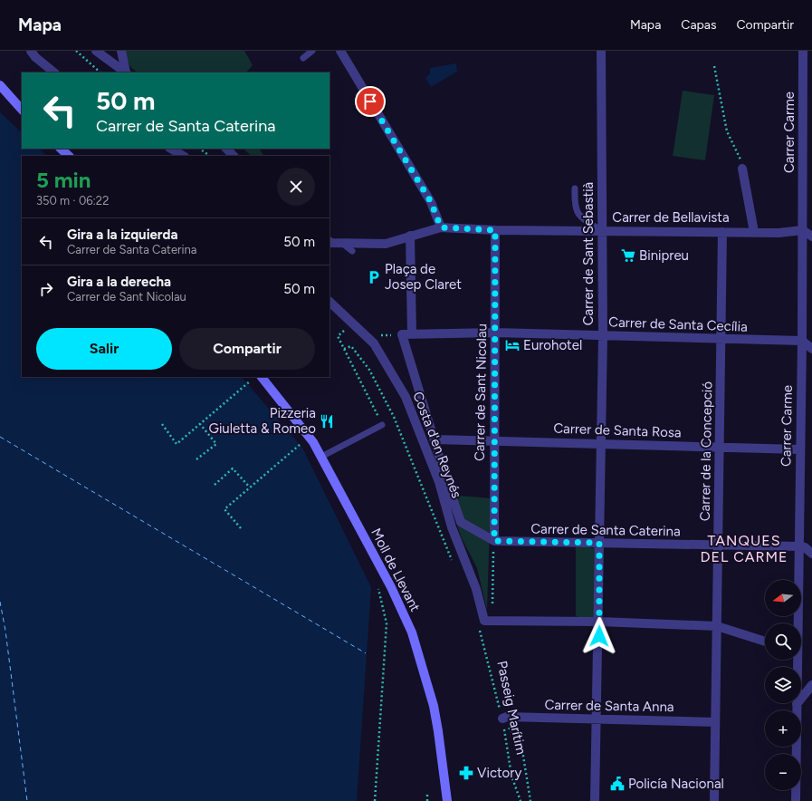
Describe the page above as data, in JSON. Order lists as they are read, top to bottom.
{
  "streets": {
    "street": [
      "Carrer Carme",
      "Carrer de Bellavista",
      "Carrer de Sant Sebastià",
      "Carrer de Santa Cecília",
      "Carrer de Sant Nicolau",
      "Carrer de Santa Rosa",
      "Costa d'en Reynés",
      "Carrer de la Concepció",
      "Carrer de Santa Caterina",
      "Moll de Llevant",
      "Carrer de Santa Anna"
    ],
    "path": ["Passeig Marítim"]
  },
  "crossings": [
    ["Carrer Carme", "Carrer de Bellavista"],
    ["Carrer Carme", "Carrer de Santa Cecília"],
    ["Carrer Carme", "Carrer de Santa Rosa"],
    ["Carrer Carme", "Carrer de Santa Caterina"],
    ["Carrer de Bellavista", "Carrer de Sant Sebastià"],
    ["Carrer de Bellavista", "Carrer de Sant Nicolau"],
    ["Carrer de Bellavista", "Carrer de la Concepció"],
    ["Carrer de Sant Sebastià", "Carrer de Santa Cecília"],
    ["Carrer de Sant Sebastià", "Carrer de Santa Rosa"],
    ["Carrer de Sant Sebastià", "Carrer de Santa Caterina"],
    ["Carrer de Santa Cecília", "Carrer de Sant Nicolau"],
    ["Carrer de Santa Cecília", "Carrer de Santa Rosa"],
    ["Carrer de Santa Cecília", "Carrer de la Concepció"],
    ["Carrer de Santa Cecília", "Carrer de Santa Caterina"],
    ["Carrer de Sant Nicolau", "Carrer de Santa Rosa"],
    ["Carrer de Sant Nicolau", "Carrer de Santa Caterina"],
    ["Carrer de Santa Rosa", "Carrer de la Concepció"],
    ["Carrer de Santa Rosa", "Carrer de Santa Caterina"],
    ["Costa d'en Reynés", "Passeig Marítim"],
    ["Carrer de la Concepció", "Carrer de Santa Caterina"],
    ["Carrer de la Concepció", "Carrer de Santa Anna"],
    ["Carrer de Santa Anna", "Passeig Marítim"]
  ],
  "districts": ["TANQUES DEL CARME"],
  "places": {
    "supermarket": ["Binipreu"],
    "parking": ["Plaça de Josep Claret"],
    "hotel": ["Eurohotel"],
    "restaurant": ["Pizzeria Giuletta & Romeo"],
    "pharmacy": ["Victory"],
    "public building": ["Policía Nacional"]
  },
  "north": "left",
  "page": {
    "header": "Mapa",
    "nav": ["Mapa", "Capas", "Compartir"],
    "turn": ["50 m", "Carrer de Santa Caterina"],
    "heading": ["5 min", "350 m · 06:22"],
    "list": [
      {
        "name": "Gira a la izquierda",
        "note": "Carrer de Santa Caterina",
        "value": "50 m"
      },
      {
        "name": "Gira a la derecha",
        "note": "Carrer de Sant Nicolau",
        "value": "50 m"
      }
    ],
    "buttons": ["Salir", "Compartir"],
    "map_buttons": ["+", "−"]
  }
}
